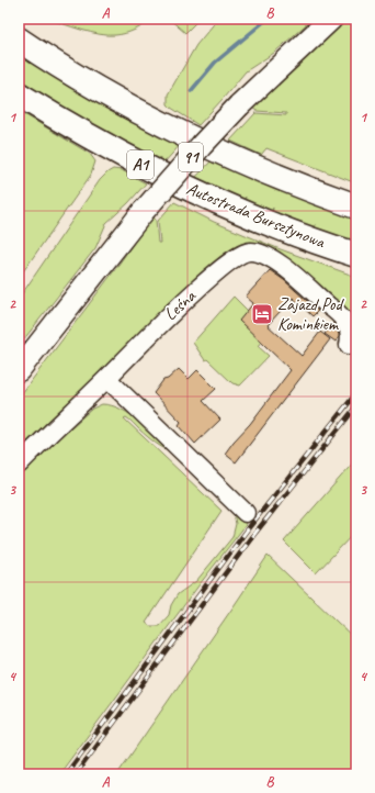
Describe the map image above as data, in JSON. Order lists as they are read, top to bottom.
{
  "streets": {
    "highway": ["A1", "Autostrada Bursztynowa"],
    "main road": ["91"],
    "street": ["Leśna"]
  },
  "places": {
    "hotel": ["Zajazd Pod Kominkiem"]
  },
  "grid": {
    "columns": ["A", "B"],
    "rows": [
      "1",
      "2",
      "3",
      "4"
    ]
  }
}
